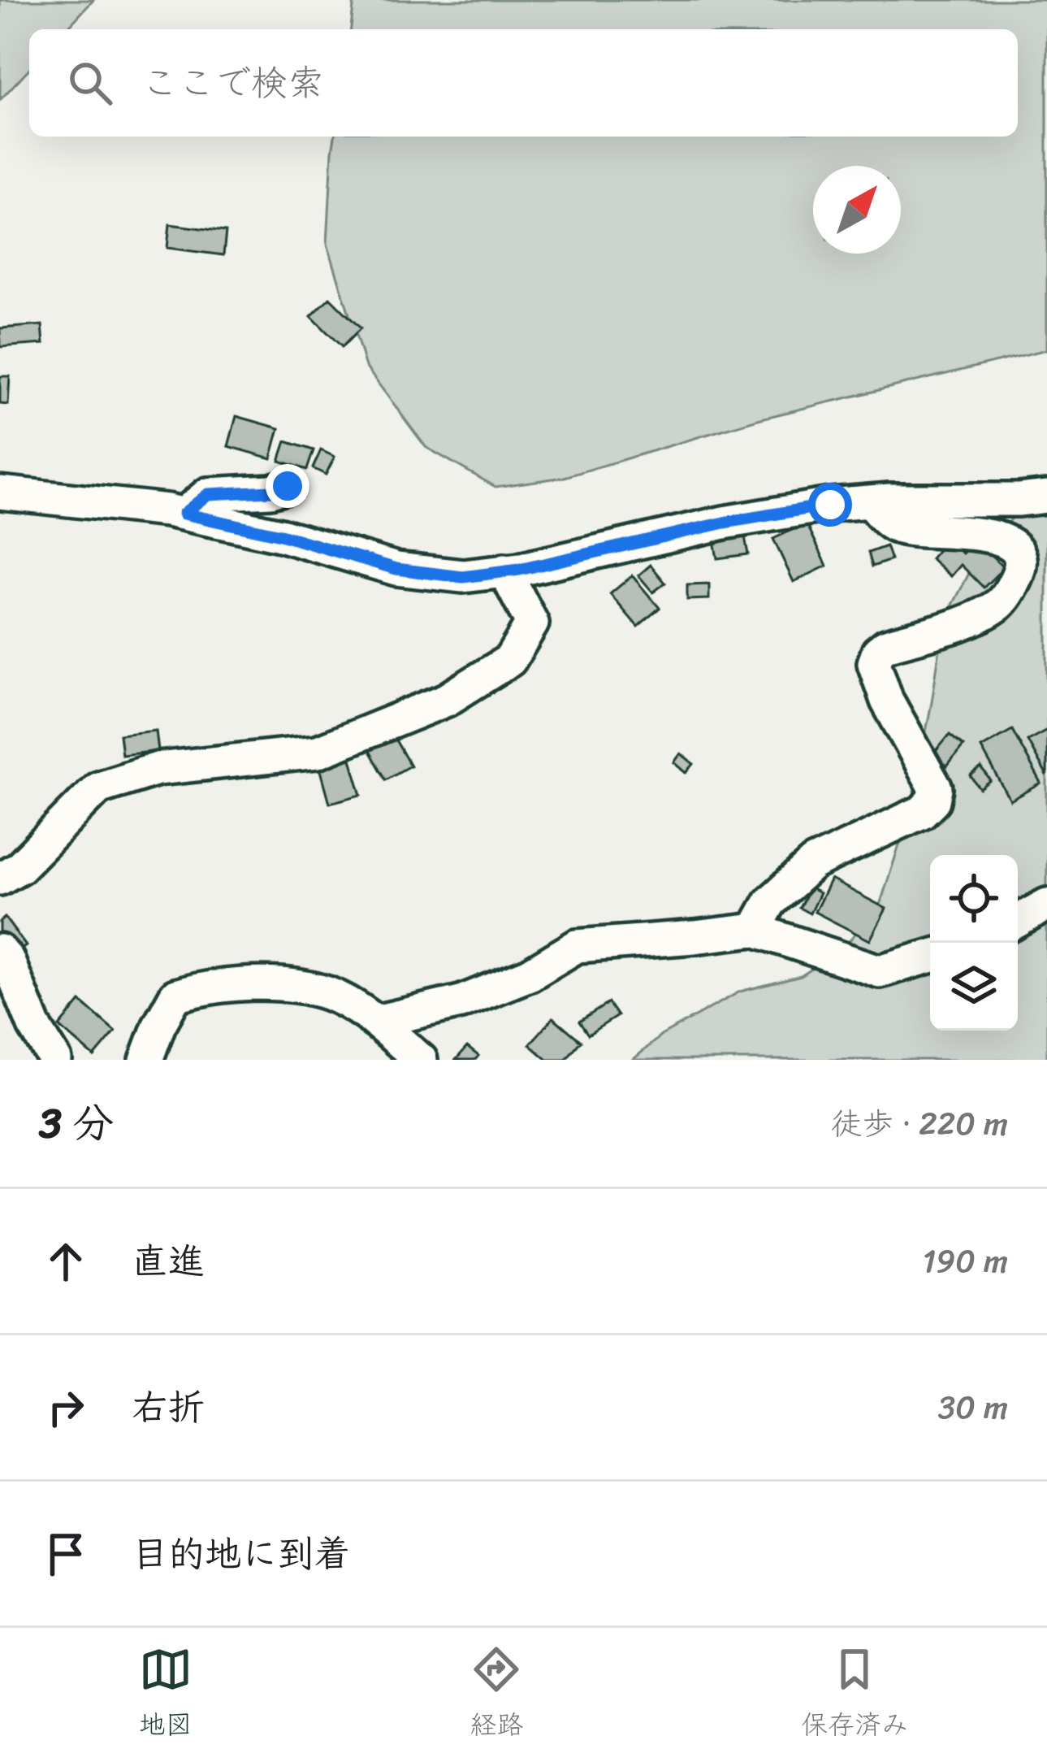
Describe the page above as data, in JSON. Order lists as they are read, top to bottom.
{
  "north": "top right",
  "page": {
    "search": "ここで検索",
    "heading": ["3 分", "徒歩 · 220 m"],
    "list": [
      ["直進", "190 m"],
      ["右折", "30 m"],
      "目的地に到着"
    ],
    "nav": ["地図", "経路", "保存済み"]
  }
}
